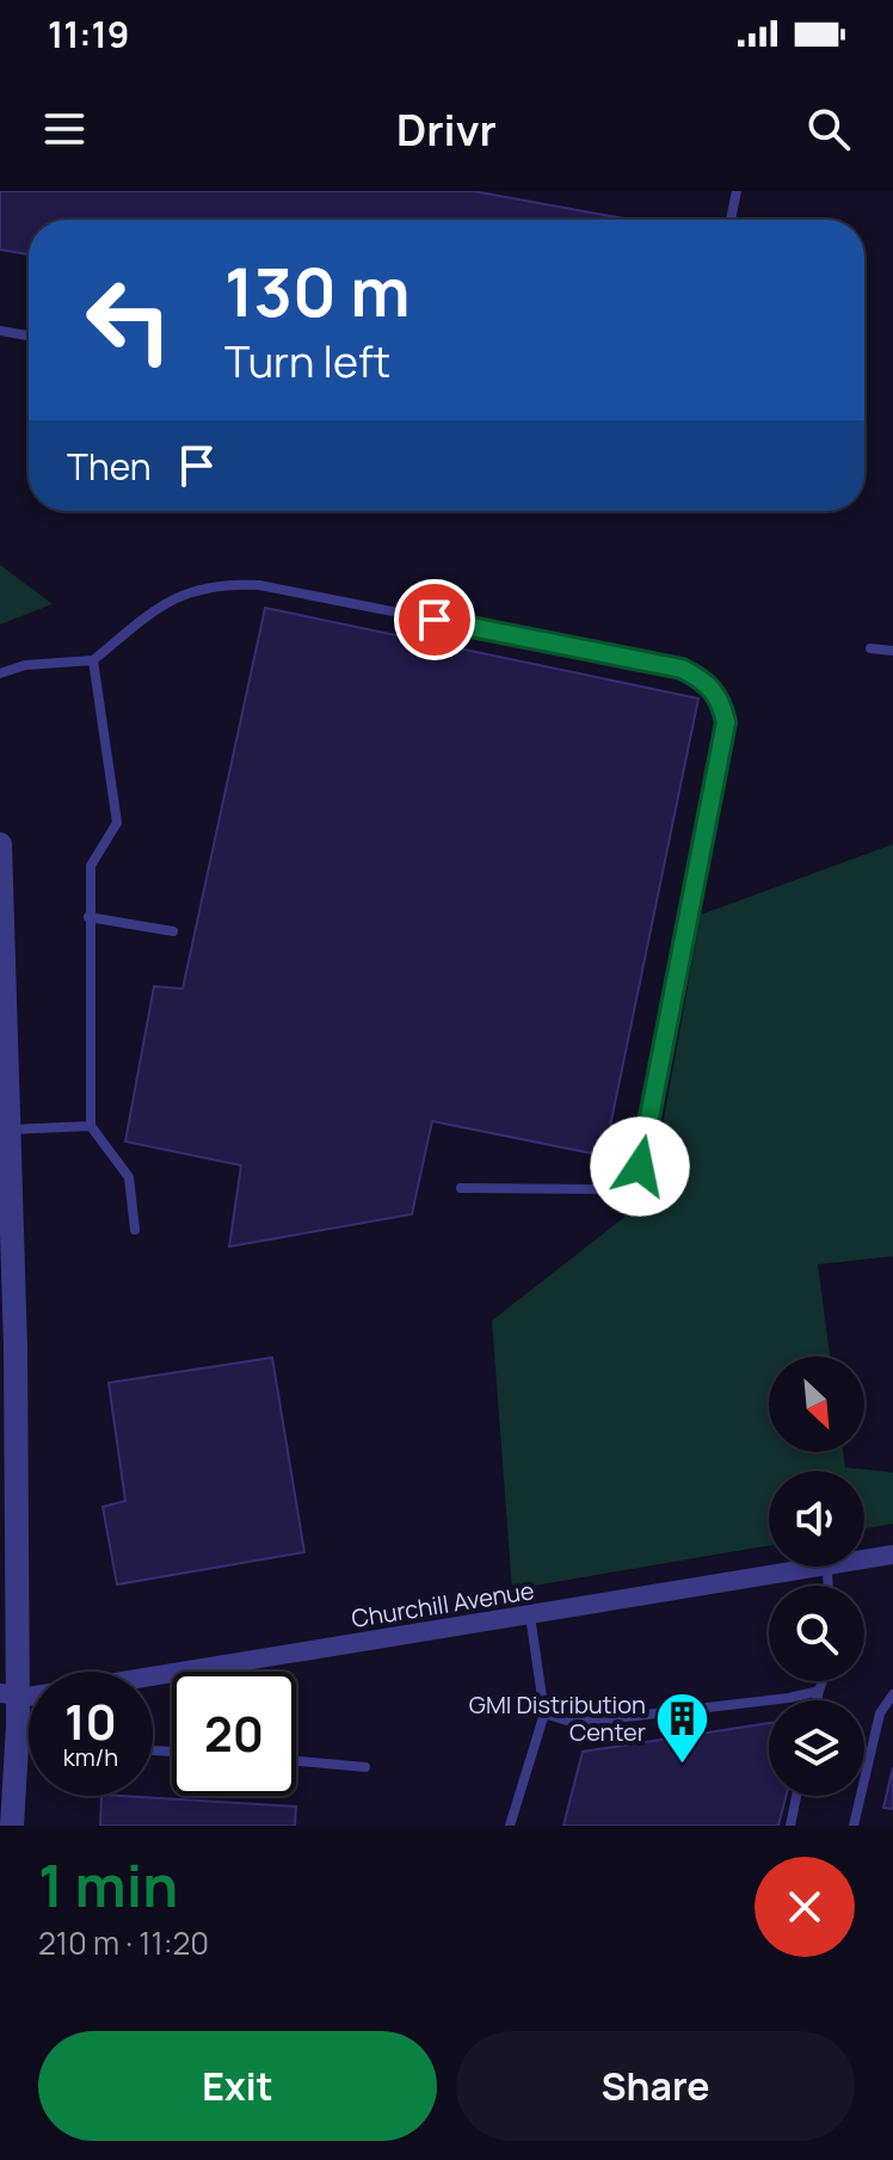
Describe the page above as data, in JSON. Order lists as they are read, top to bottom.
{
  "streets": {
    "street": ["Churchill Avenue"]
  },
  "places": {
    "building": ["GMI Distribution Center"]
  },
  "north": "bottom right",
  "page": {
    "status": "11:19",
    "header": "Drivr",
    "turn": ["130 m", "Turn left"],
    "then": "Then",
    "speed": "10 km/h",
    "limit": "20",
    "heading": ["1 min", "210 m · 11:20"],
    "buttons": ["Exit", "Share"]
  }
}
